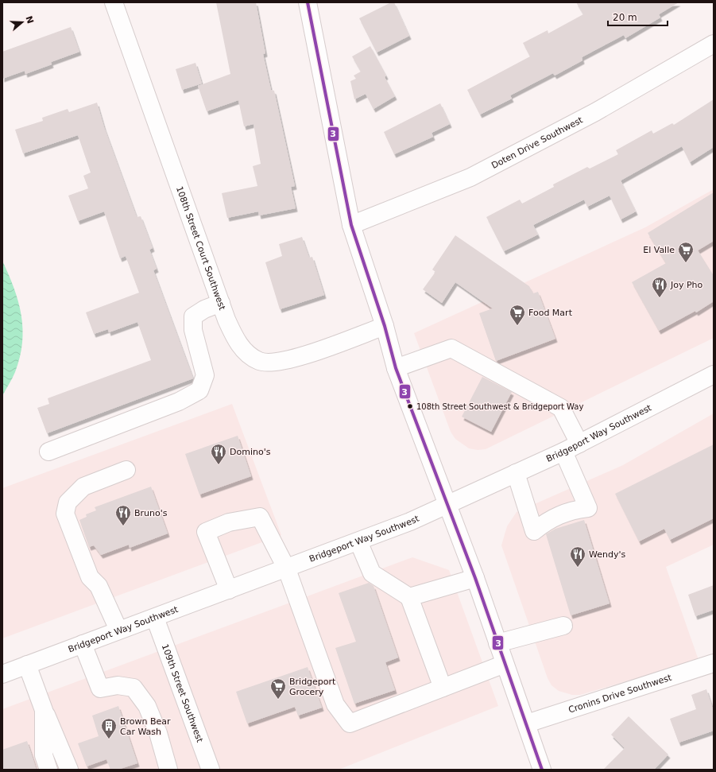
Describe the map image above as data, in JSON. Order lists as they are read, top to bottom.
{
  "streets": {
    "street": [
      "Doten Drive Southwest",
      "108th Street Court Southwest",
      "Bridgeport Way Southwest",
      "109th Street Southwest",
      "Cronins Drive Southwest"
    ]
  },
  "crossings": [
    ["Bridgeport Way Southwest", "109th Street Southwest"]
  ],
  "places": {
    "supermarket": ["El Valle", "Food Mart", "Bridgeport Grocery"],
    "restaurant": [
      "Joy Pho",
      "Domino's",
      "Bruno's",
      "Wendy's"
    ],
    "other": ["108th Street Southwest & Bridgeport Way"],
    "building": ["Brown Bear Car Wash"]
  },
  "lines": ["transit line 3"],
  "scale_bar": "20 m",
  "north": "right"
}
